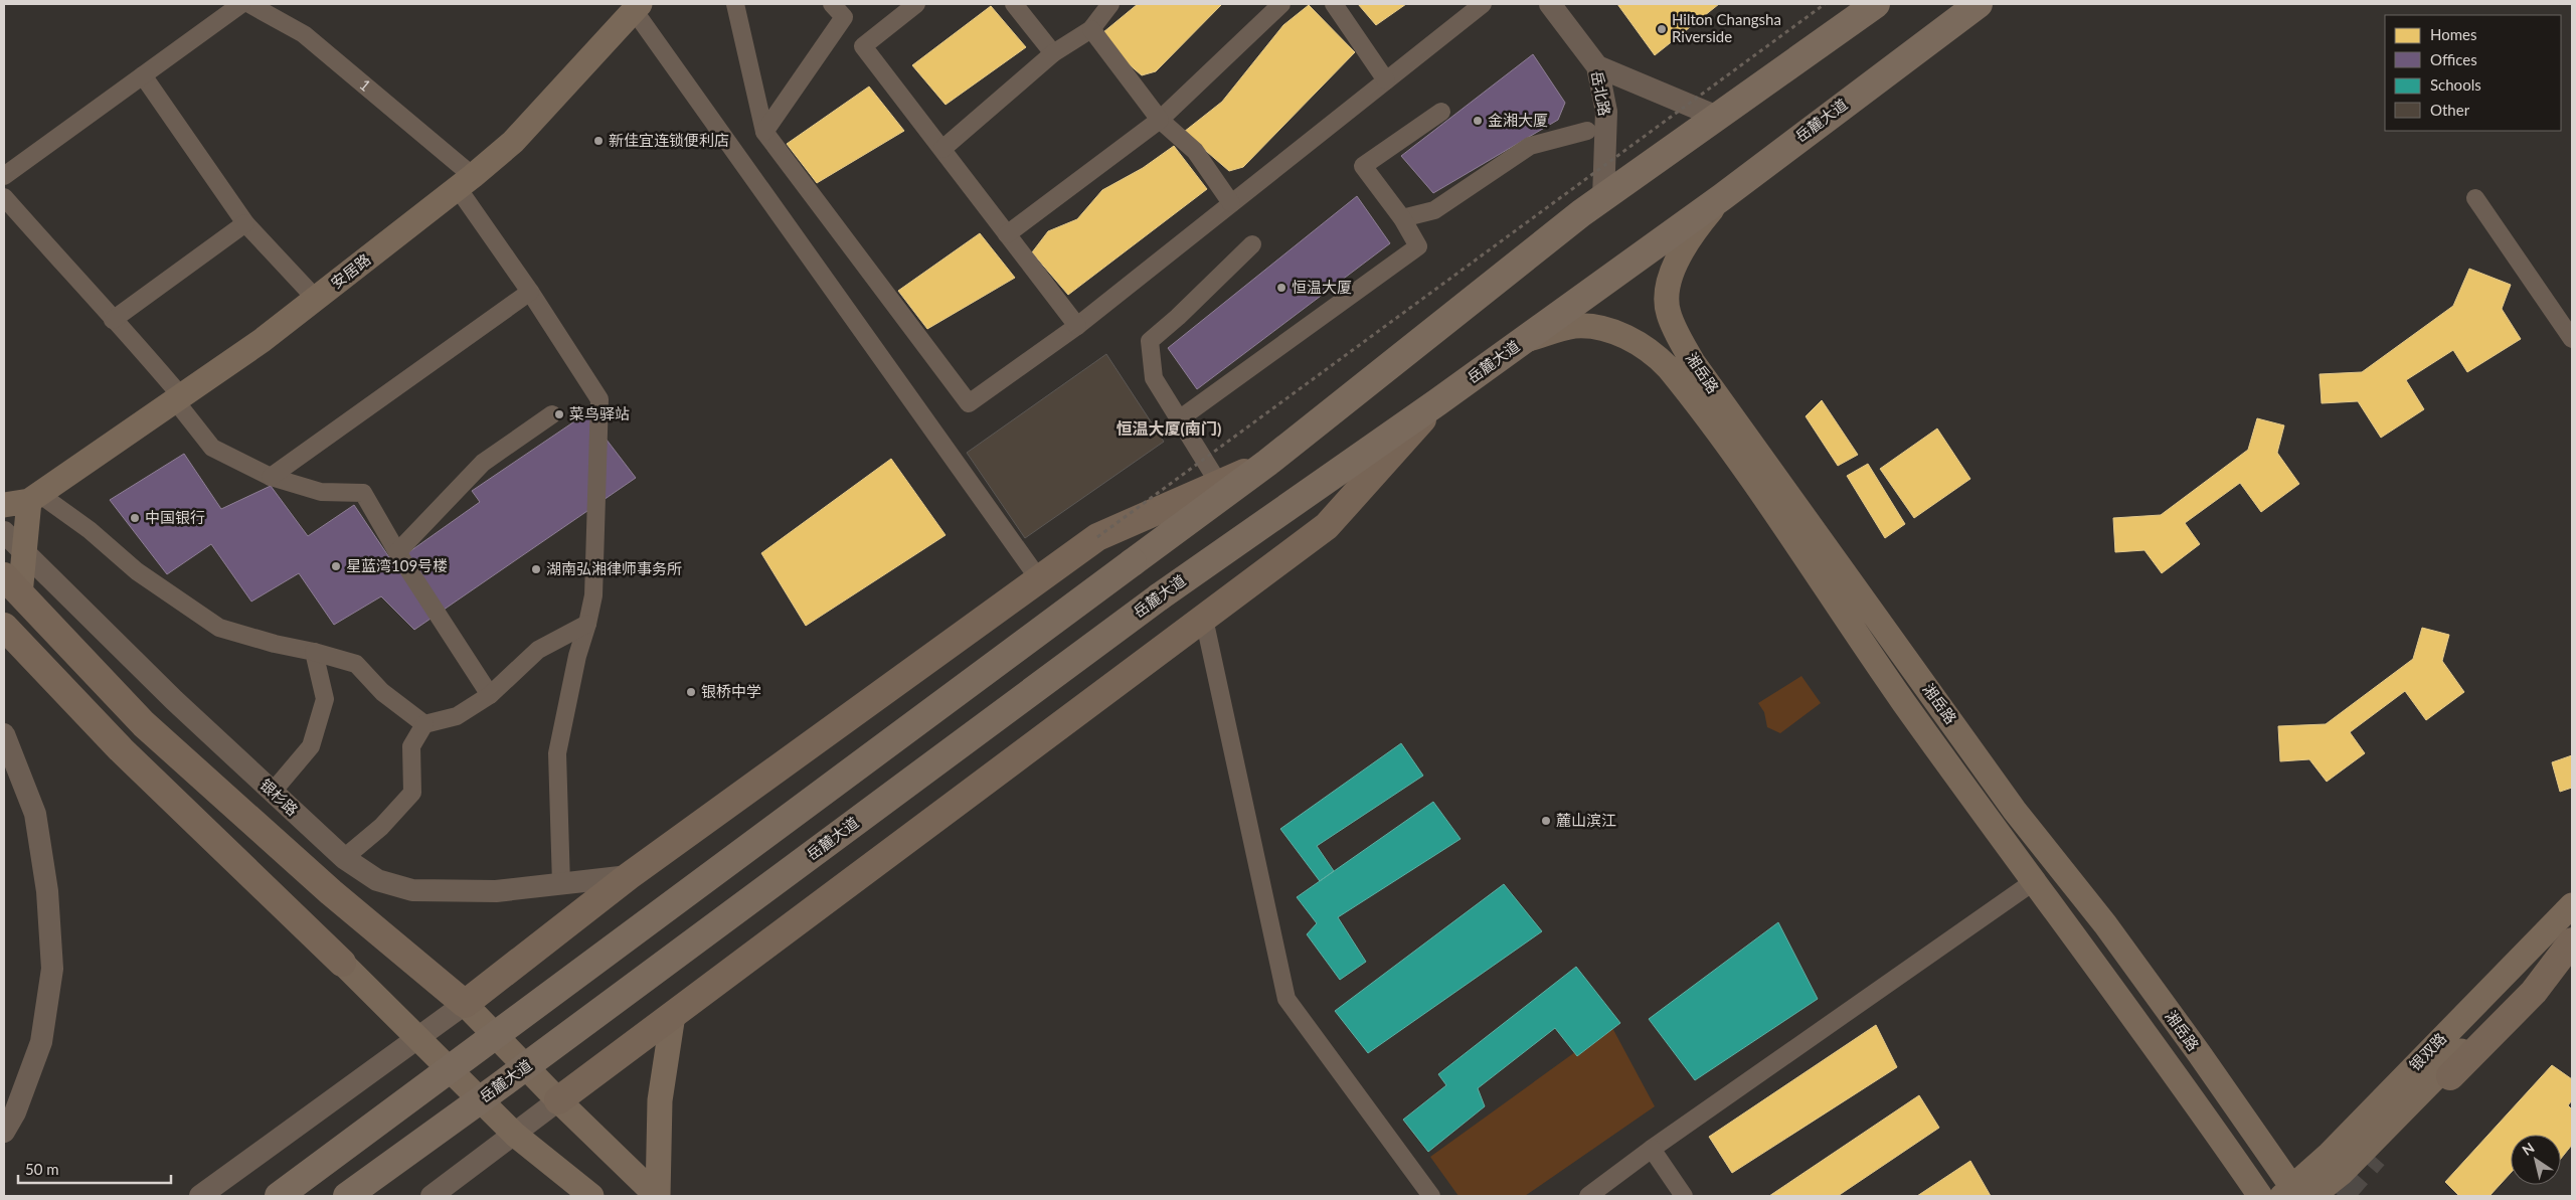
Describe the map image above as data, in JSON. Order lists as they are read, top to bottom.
{
  "streets": {
    "highway": ["岳麓大道"],
    "main road": ["安居路", "湘岳路", "银双路"],
    "street": ["1", "岳北路", "银杉路"]
  },
  "crossings": [
    ["1", "安居路"],
    ["1", "银杉路"],
    ["岳麓大道", "湘岳路"],
    ["湘岳路", "银双路"]
  ],
  "districts": ["恒温大厦(南门)"],
  "places": [
    "Hilton Changsha Riverside",
    "金湘大厦",
    "新佳宜连锁便利店",
    "恒温大厦",
    "菜鸟驿站",
    "中国银行",
    "星蓝湾109号楼",
    "湖南弘湘律师事务所",
    "银桥中学",
    "麓山滨江"
  ],
  "legend": [
    "Homes",
    "Offices",
    "Schools",
    "Other"
  ],
  "scale_bar": "50 m",
  "north": "top left"
}
